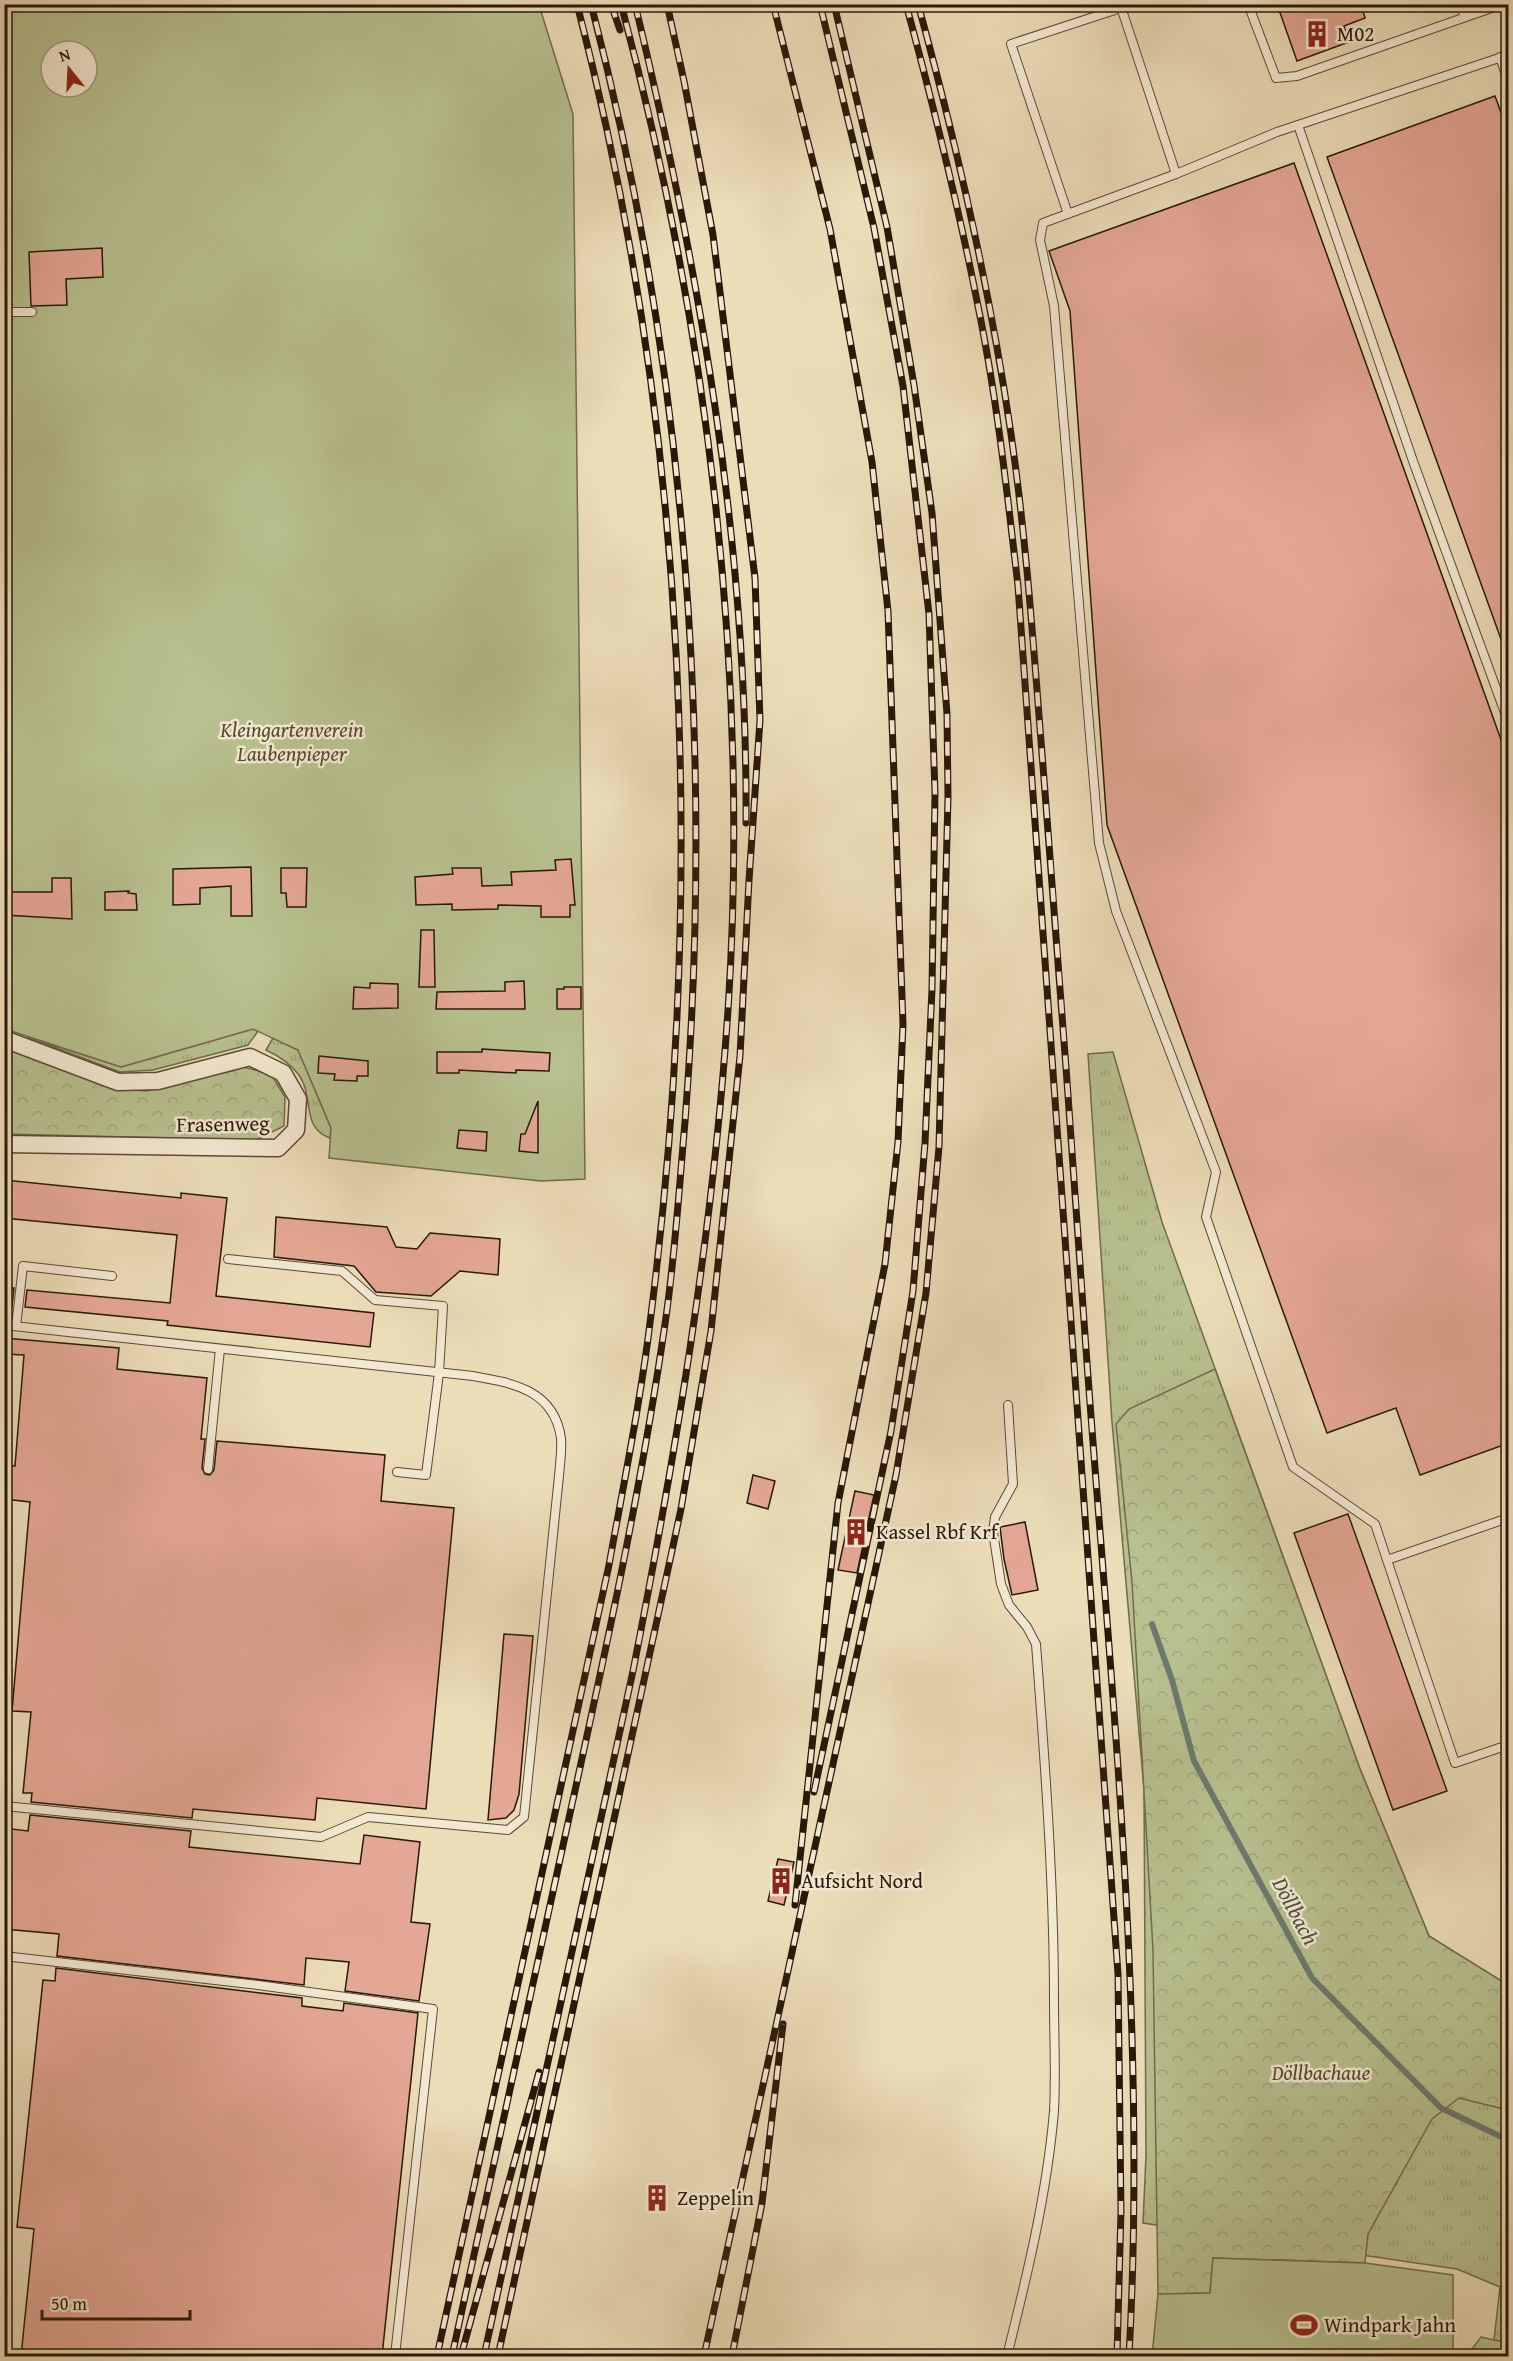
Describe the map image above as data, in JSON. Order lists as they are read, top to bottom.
{
  "streets": {
    "street": ["Frasenweg"]
  },
  "water": ["Döllbach"],
  "parks": ["Kleingartenverein Laubenpieper", "Döllbachaue"],
  "places": {
    "building": [
      "M02",
      "Kassel Rbf Krf",
      "Aufsicht Nord",
      "Zeppelin"
    ],
    "sports": ["Windpark Jahn"]
  },
  "scale_bar": "50 m",
  "north": "top"
}
